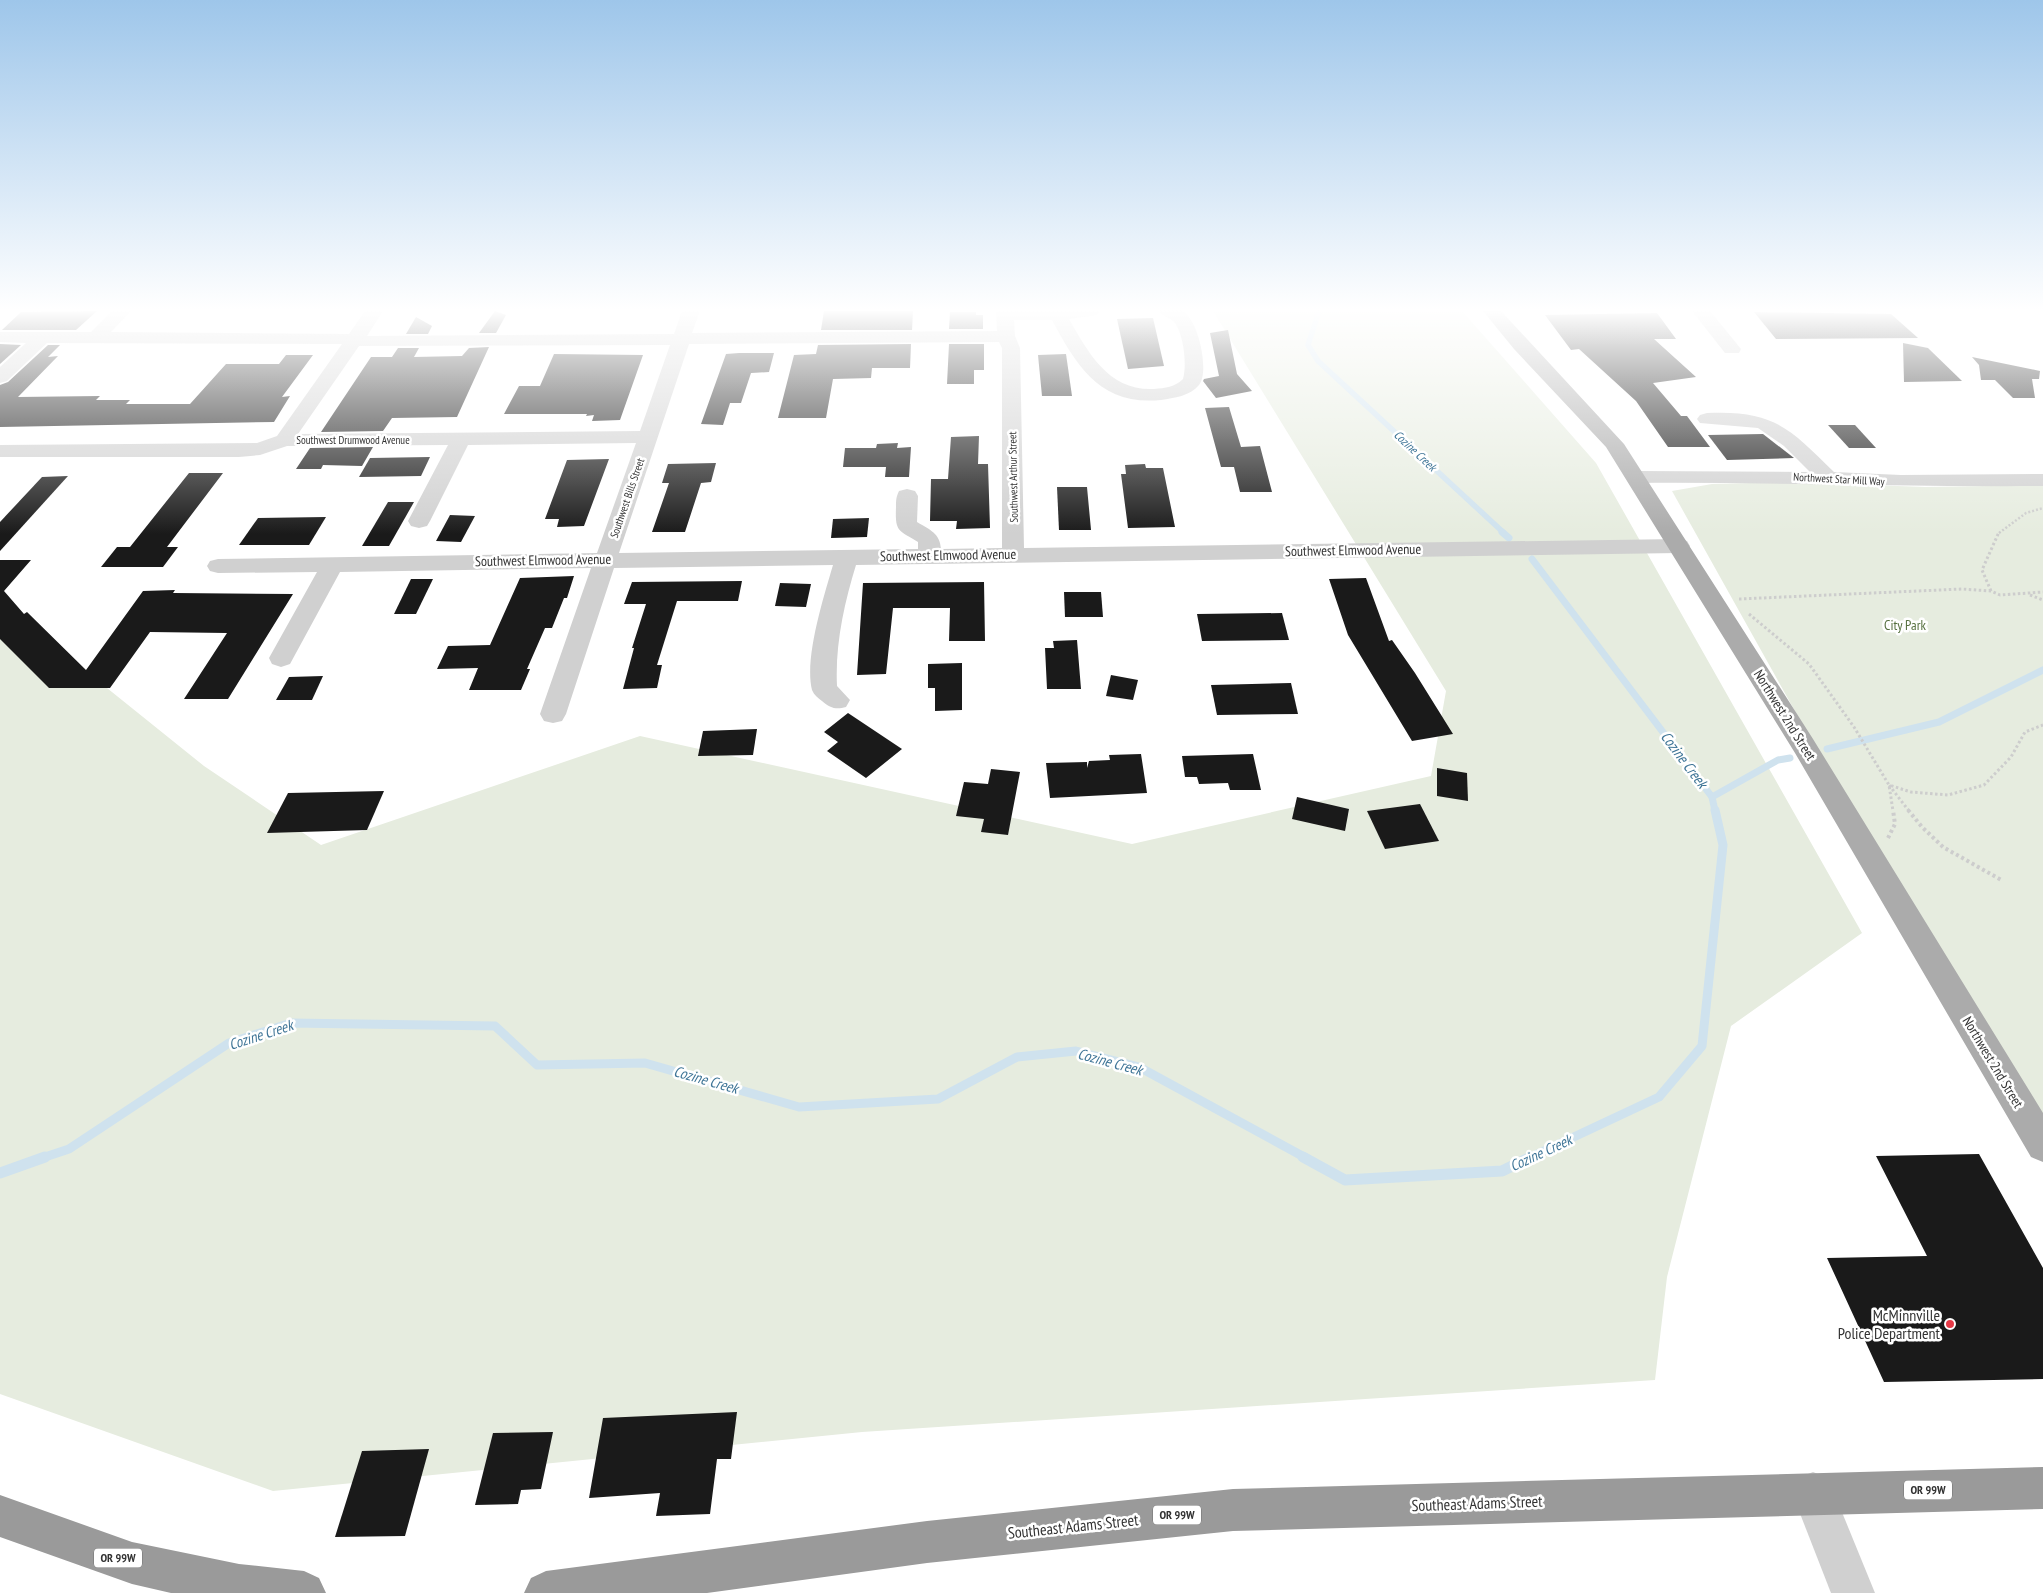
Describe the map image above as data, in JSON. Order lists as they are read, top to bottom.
{
  "streets": {
    "highway": ["OR 99W", "Southeast Adams Street"],
    "main road": ["Northwest 2nd Street"],
    "street": [
      "Southwest Drumwood Avenue",
      "Southwest Arthur Street",
      "Northwest Star Mill Way",
      "Southwest Bills Street",
      "Southwest Elmwood Avenue"
    ]
  },
  "crossings": [
    ["Southwest Drumwood Avenue", "Southwest Bills Street"],
    ["Southwest Arthur Street", "Southwest Elmwood Avenue"],
    ["Northwest Star Mill Way", "Northwest 2nd Street"],
    ["Southwest Bills Street", "Southwest Elmwood Avenue"],
    ["Southwest Elmwood Avenue", "Northwest 2nd Street"],
    ["OR 99W", "Southeast Adams Street"]
  ],
  "water": ["Cozine Creek"],
  "parks": ["City Park"],
  "places": ["McMinnville Police Department"]
}
